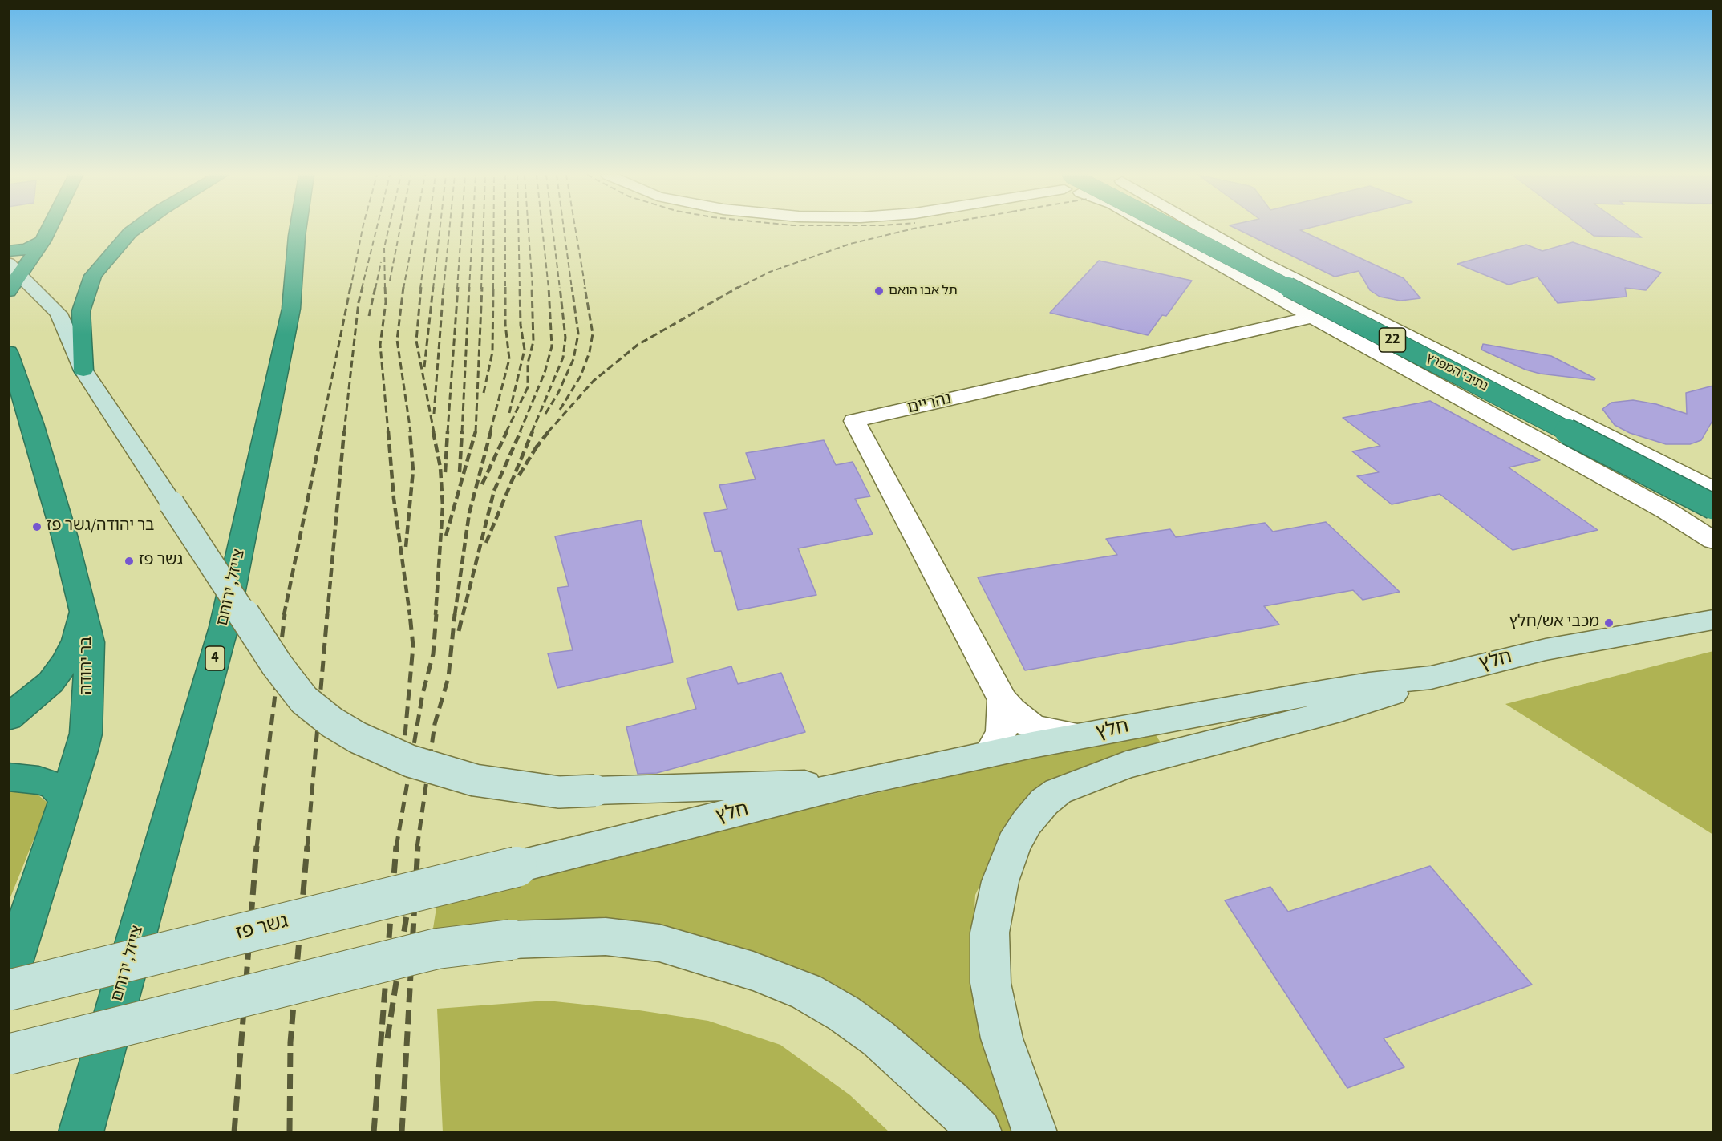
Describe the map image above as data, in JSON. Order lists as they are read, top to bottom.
{
  "streets": {
    "highway": [
      "22",
      "נתיבי המפרץ",
      "צייזל, ירוחם",
      "4",
      "בר יהודה"
    ],
    "street": ["נהריים", "חלץ", "גשר פז"]
  },
  "crossings": [
    ["חלץ", "גשר פז"]
  ],
  "places": [
    "תל אבו הואם",
    "בר יהודה/גשר פז",
    "גשר פז",
    "מכבי אש/חלץ"
  ]
}
